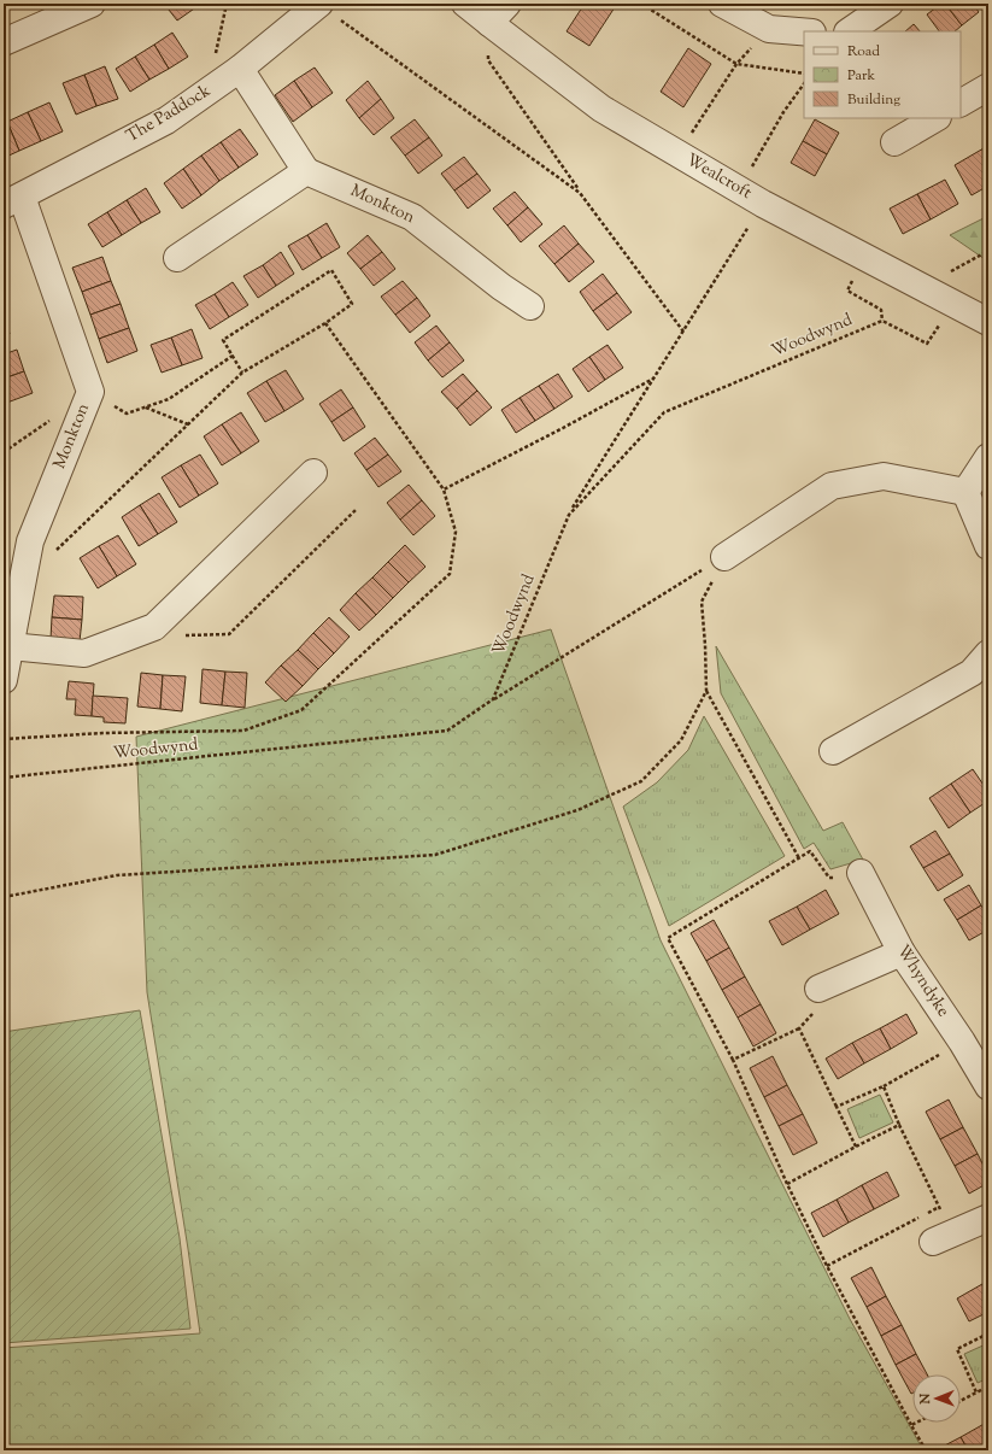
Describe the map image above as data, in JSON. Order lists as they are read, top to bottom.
{
  "streets": {
    "street": [
      "The Paddock",
      "Wealcroft",
      "Monkton",
      "Whyndyke"
    ],
    "path": ["Woodwynd"]
  },
  "crossings": [
    ["The Paddock", "Monkton"]
  ],
  "legend": ["Road", "Park", "Building"],
  "north": "left"
}
